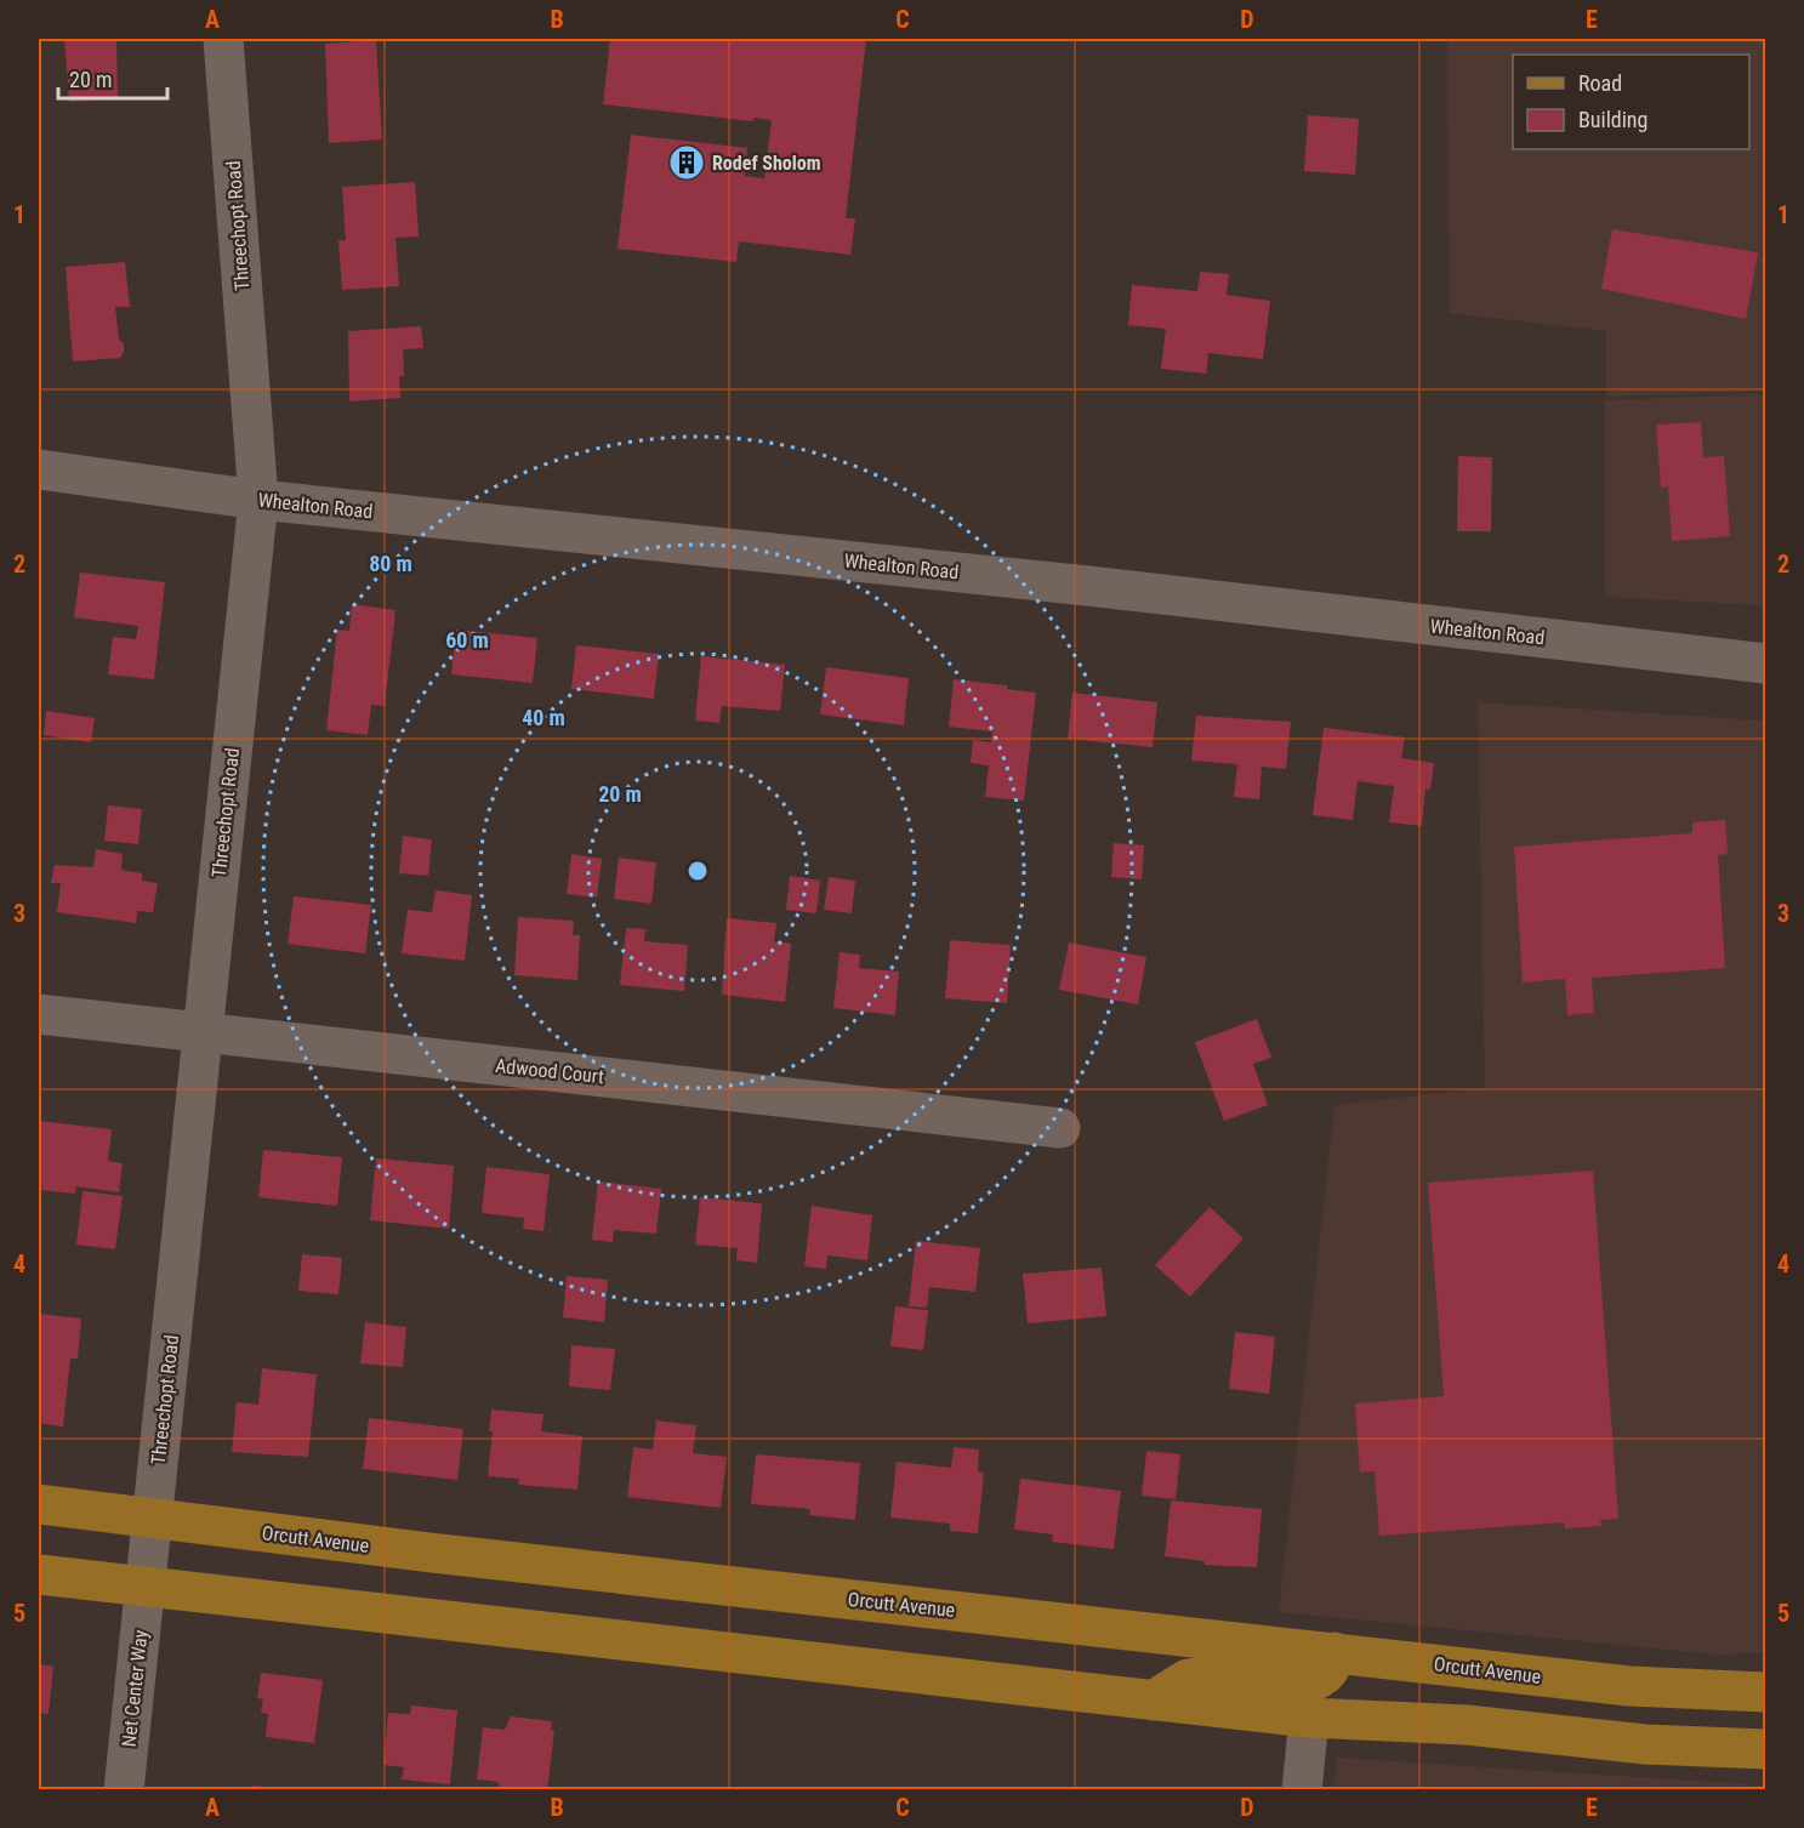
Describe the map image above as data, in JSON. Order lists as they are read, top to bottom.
{
  "streets": {
    "main road": ["Orcutt Avenue"],
    "street": [
      "Threechopt Road",
      "Whealton Road",
      "Adwood Court",
      "Net Center Way"
    ]
  },
  "crossings": [
    ["Threechopt Road", "Whealton Road"],
    ["Threechopt Road", "Adwood Court"],
    ["Threechopt Road", "Orcutt Avenue"],
    ["Threechopt Road", "Net Center Way"]
  ],
  "places": {
    "building": ["Rodef Sholom"]
  },
  "legend": ["Road", "Building"],
  "scale_bar": "20 m",
  "grid": {
    "columns": [
      "A",
      "B",
      "C",
      "D",
      "E"
    ],
    "rows": [
      "1",
      "2",
      "3",
      "4",
      "5"
    ]
  },
  "rings": [
    "80 m",
    "60 m",
    "40 m",
    "20 m"
  ]
}
